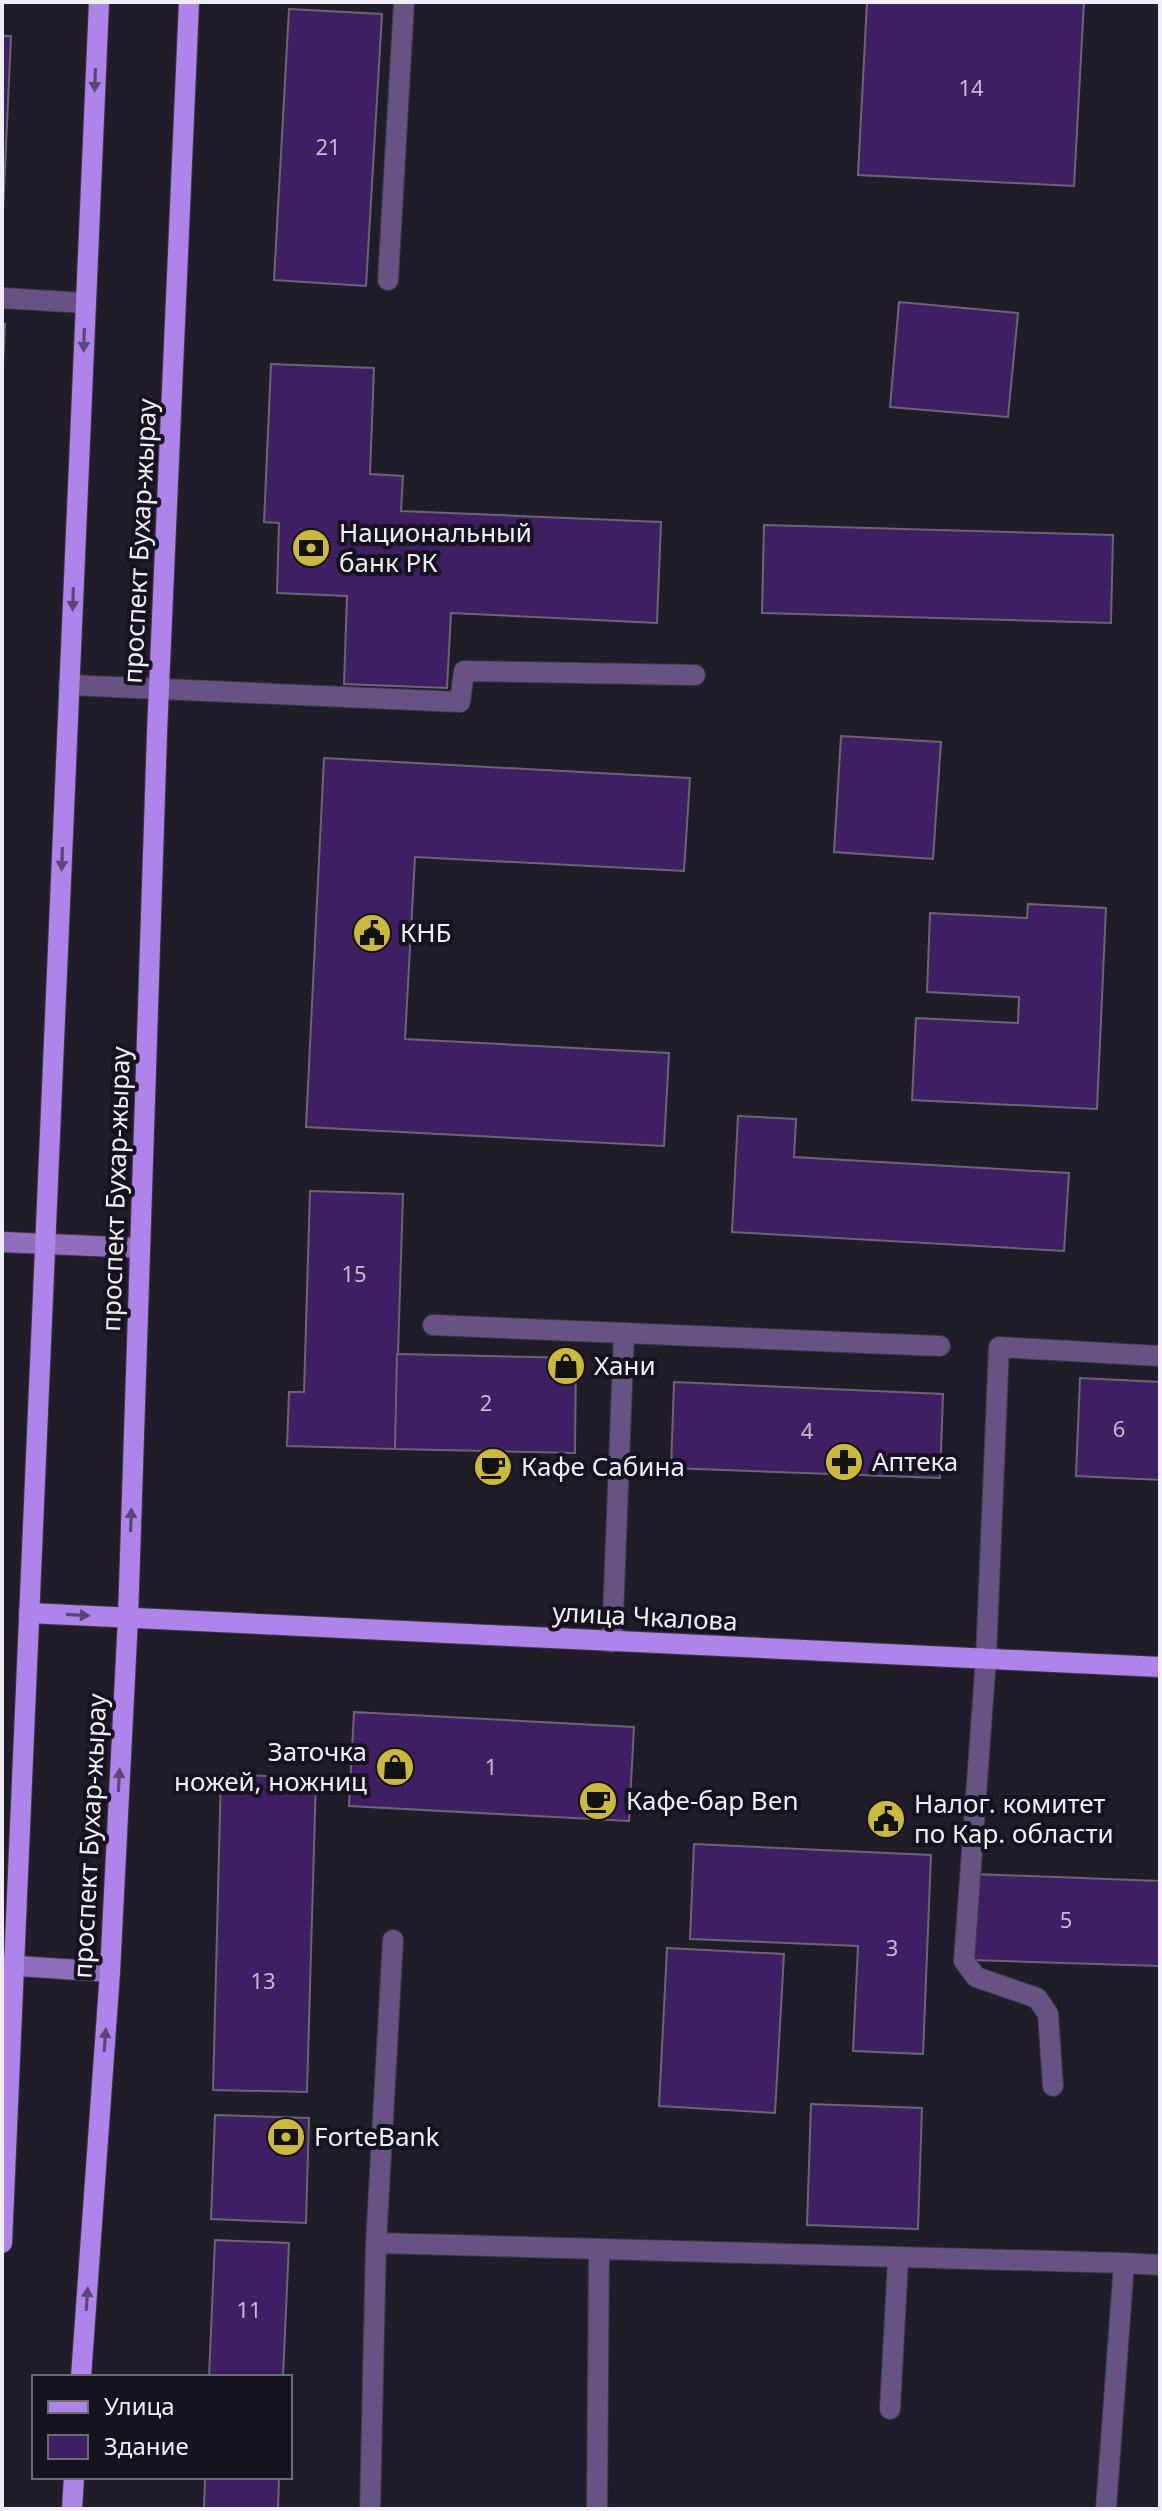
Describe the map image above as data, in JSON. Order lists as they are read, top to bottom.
{
  "streets": {
    "main road": ["проспект Бухар-жырау", "улица Чкалова"]
  },
  "crossings": [
    ["проспект Бухар-жырау", "улица Чкалова"]
  ],
  "places": {
    "bank": ["Национальный банк РК", "ForteBank"],
    "public building": ["КНБ", "Налог. комитет по Кар. области"],
    "shop": ["Хани", "Заточка ножей, ножниц"],
    "pharmacy": ["Аптека"],
    "cafe": ["Кафе Сабина", "Кафе-бар Ben"]
  },
  "house_numbers": [
    "14",
    "21",
    "15",
    "2",
    "6",
    "4",
    "1",
    "5",
    "3",
    "13",
    "11"
  ],
  "legend": ["Улица", "Здание"]
}
